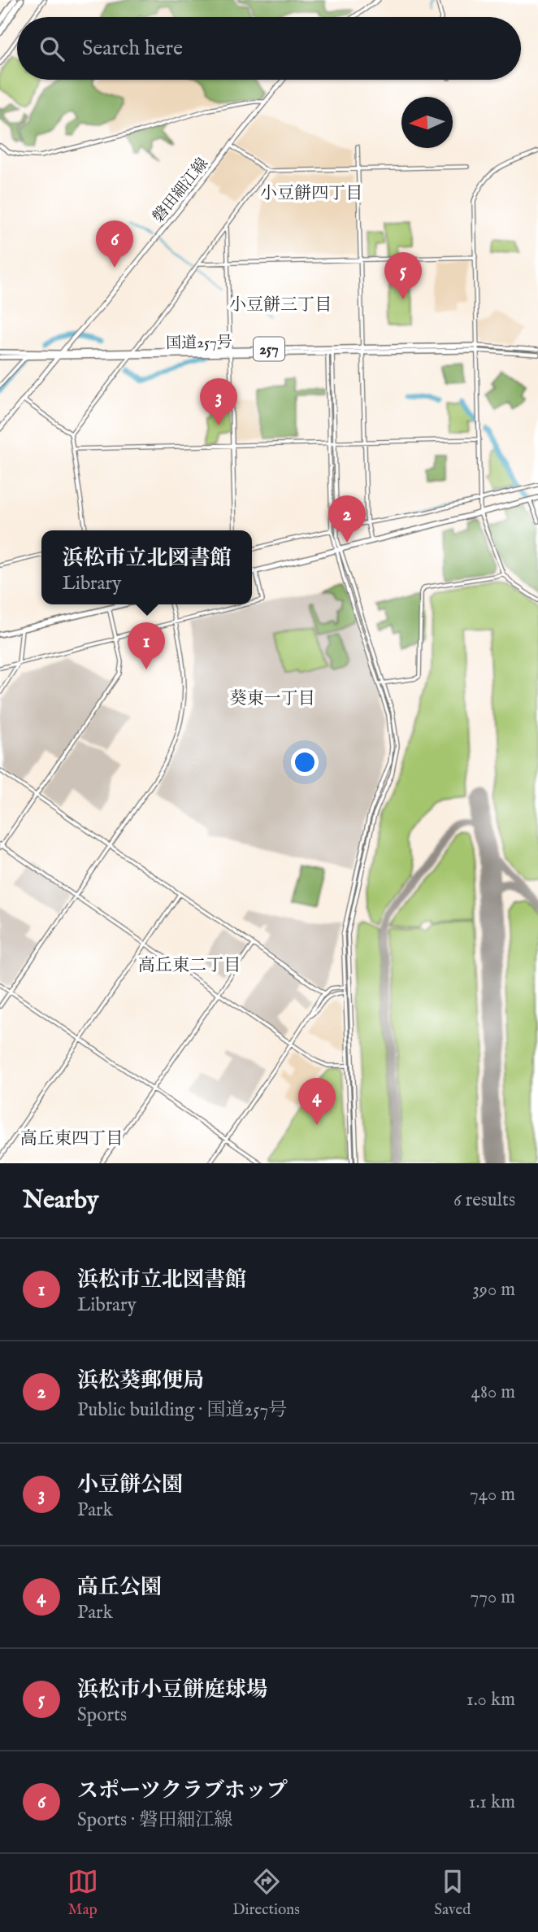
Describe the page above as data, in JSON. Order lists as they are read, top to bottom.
{
  "streets": {
    "highway": ["国道257号", "257"],
    "main road": ["磐田細江線"]
  },
  "crossings": [
    ["磐田細江線", "国道257号"],
    ["磐田細江線", "257"],
    ["国道257号", "257"]
  ],
  "districts": [
    "小豆餅四丁目",
    "小豆餅三丁目",
    "葵東一丁目",
    "高丘東二丁目",
    "高丘東四丁目"
  ],
  "north": "left",
  "page": {
    "search": "Search here",
    "pins": [
      "6",
      "5",
      "3",
      "2",
      "1",
      "4"
    ],
    "popup": ["浜松市立北図書館", "Library"],
    "heading": ["Nearby", "6 results"],
    "list": [
      {
        "mark": "1",
        "name": "浜松市立北図書館",
        "note": "Library",
        "value": "390 m"
      },
      {
        "mark": "2",
        "name": "浜松葵郵便局",
        "note": "Public building · 国道257号",
        "value": "480 m"
      },
      {
        "mark": "3",
        "name": "小豆餅公園",
        "note": "Park",
        "value": "740 m"
      },
      {
        "mark": "4",
        "name": "高丘公園",
        "note": "Park",
        "value": "770 m"
      },
      {
        "mark": "5",
        "name": "浜松市小豆餅庭球場",
        "note": "Sports",
        "value": "1.0 km"
      },
      {
        "mark": "6",
        "name": "スポーツクラブホップ",
        "note": "Sports · 磐田細江線",
        "value": "1.1 km"
      }
    ],
    "nav": ["Map", "Directions", "Saved"]
  }
}
